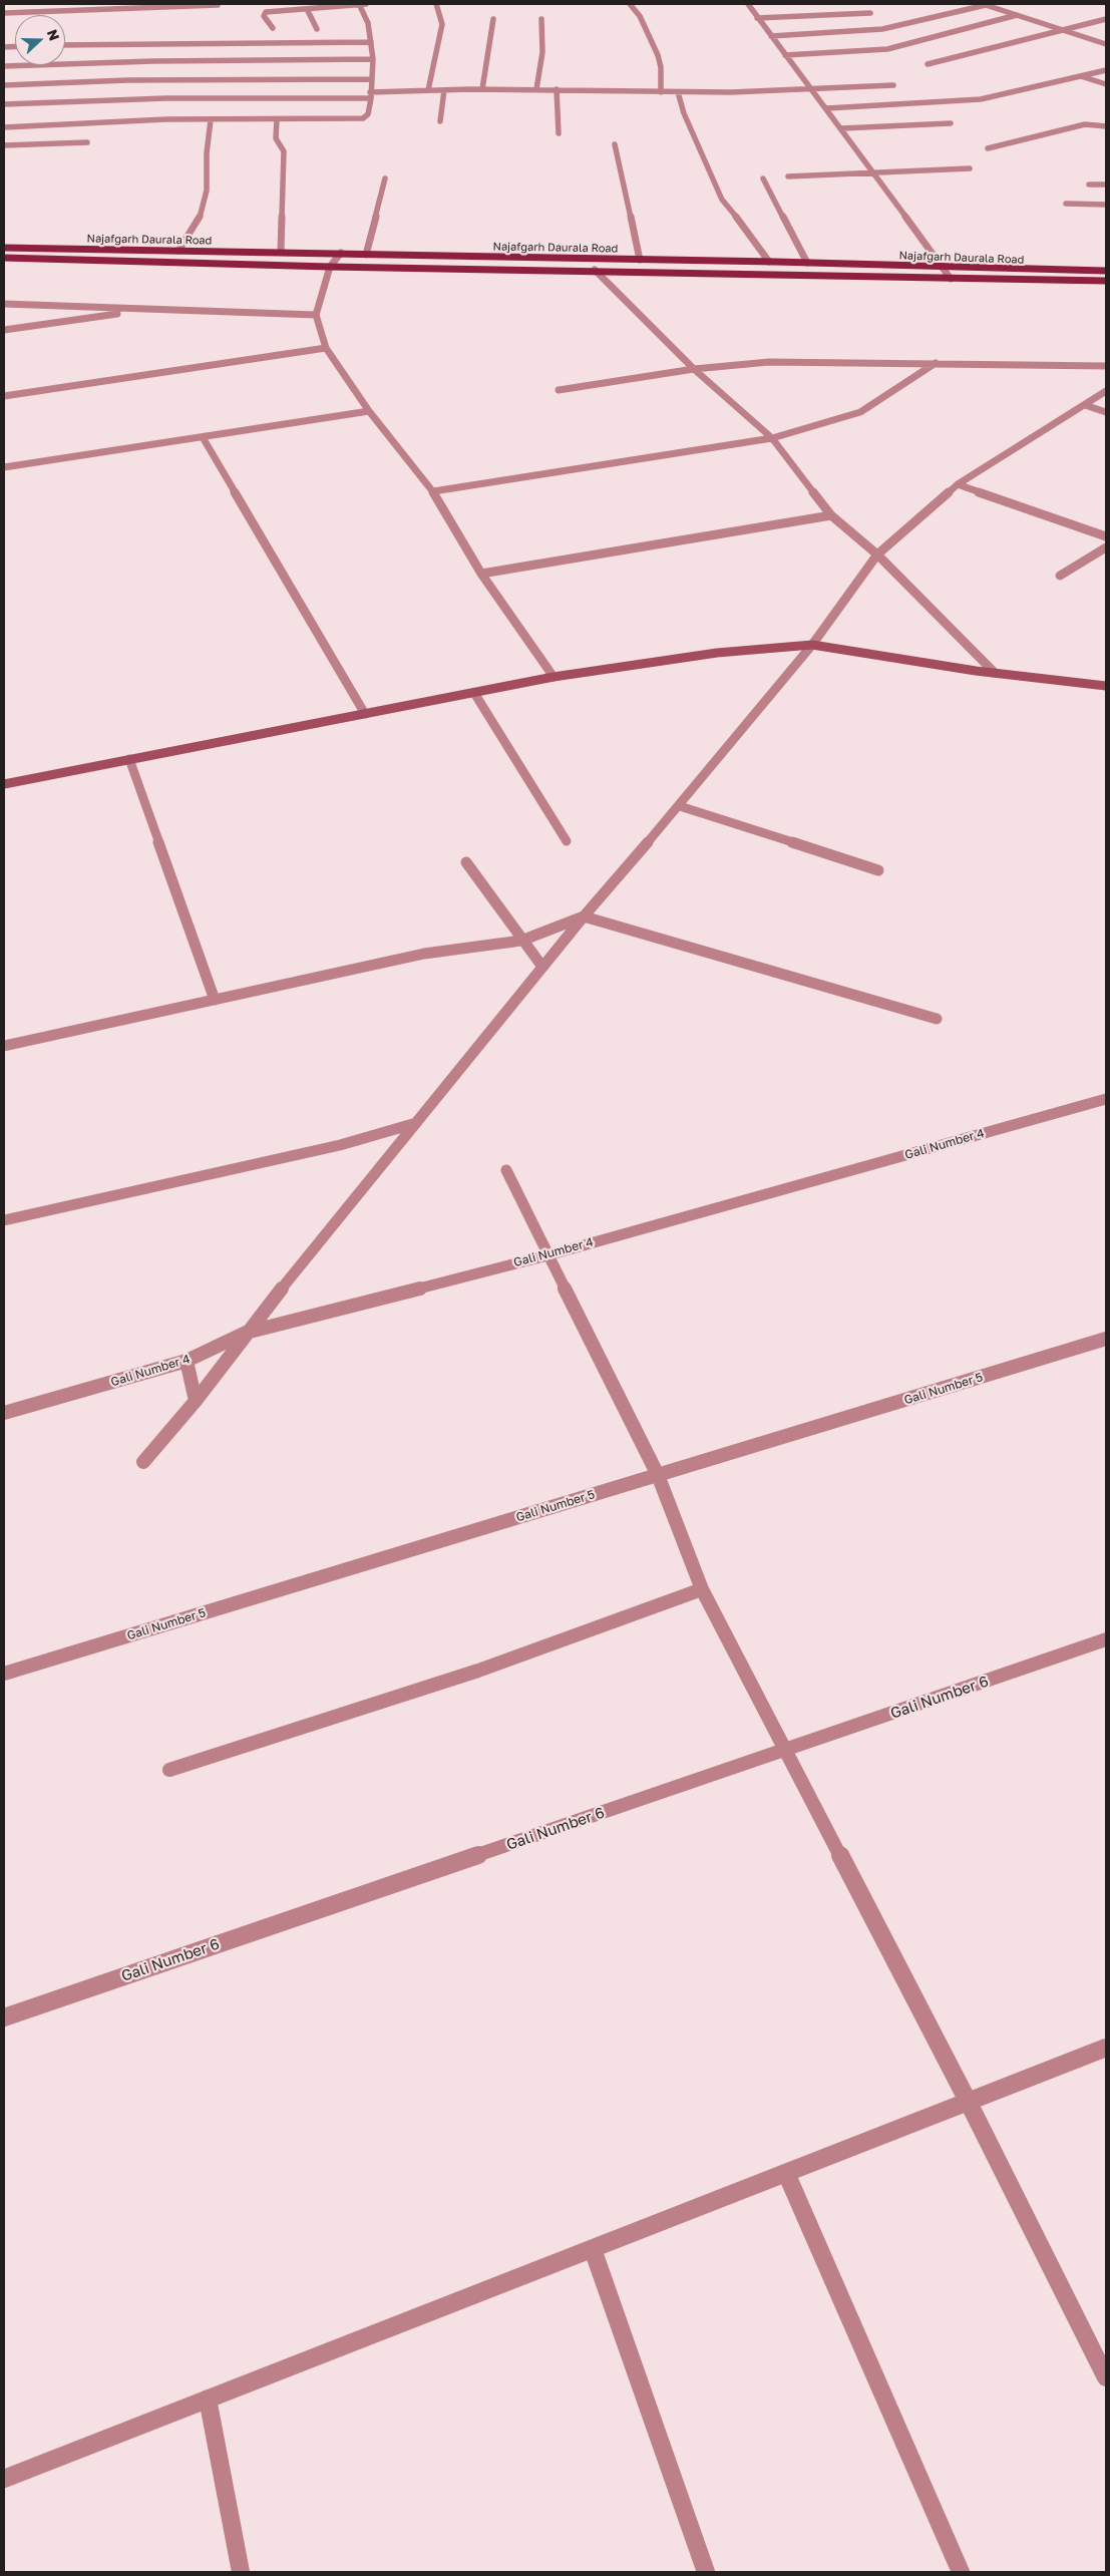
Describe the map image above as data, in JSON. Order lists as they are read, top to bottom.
{
  "streets": {
    "main road": ["Najafgarh Daurala Road"],
    "street": ["Gali Number 4", "Gali Number 5", "Gali Number 6"]
  },
  "north": "right"
}
